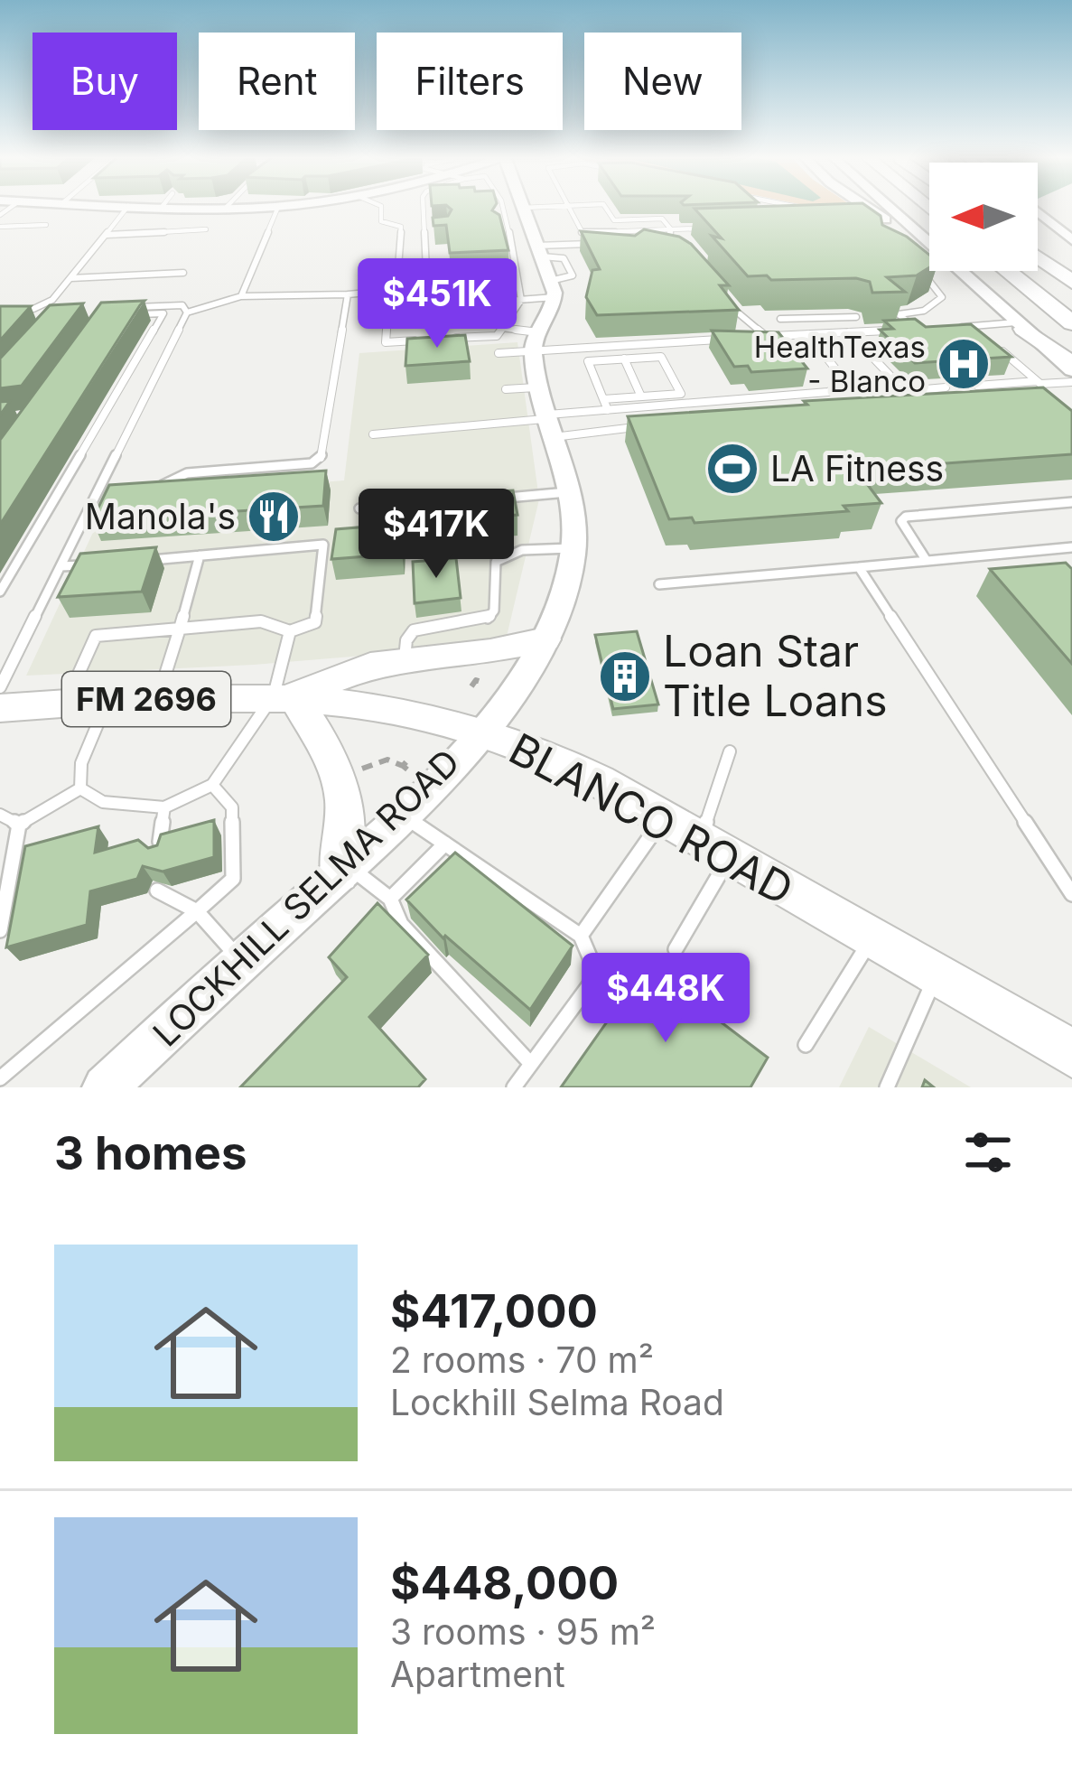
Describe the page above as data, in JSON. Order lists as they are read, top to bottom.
{
  "streets": {
    "main road": ["FM 2696", "BLANCO ROAD", "LOCKHILL SELMA ROAD"]
  },
  "crossings": [
    ["BLANCO ROAD", "LOCKHILL SELMA ROAD"]
  ],
  "places": {
    "hospital": ["HealthTexas - Blanco"],
    "sports": ["LA Fitness"],
    "restaurant": ["Manola's"],
    "building": ["Loan Star Title Loans"]
  },
  "north": "left",
  "page": {
    "chip": [
      "Buy",
      "Rent",
      "Filters",
      "New"
    ],
    "price": ["$451K", "$417K", "$448K"],
    "heading": "3 homes",
    "list": [
      {
        "name": "$417,000",
        "note": "2 rooms · 70 m² · Lockhill Selma Road"
      },
      {
        "name": "$448,000",
        "note": "3 rooms · 95 m² · Apartment"
      }
    ]
  }
}
